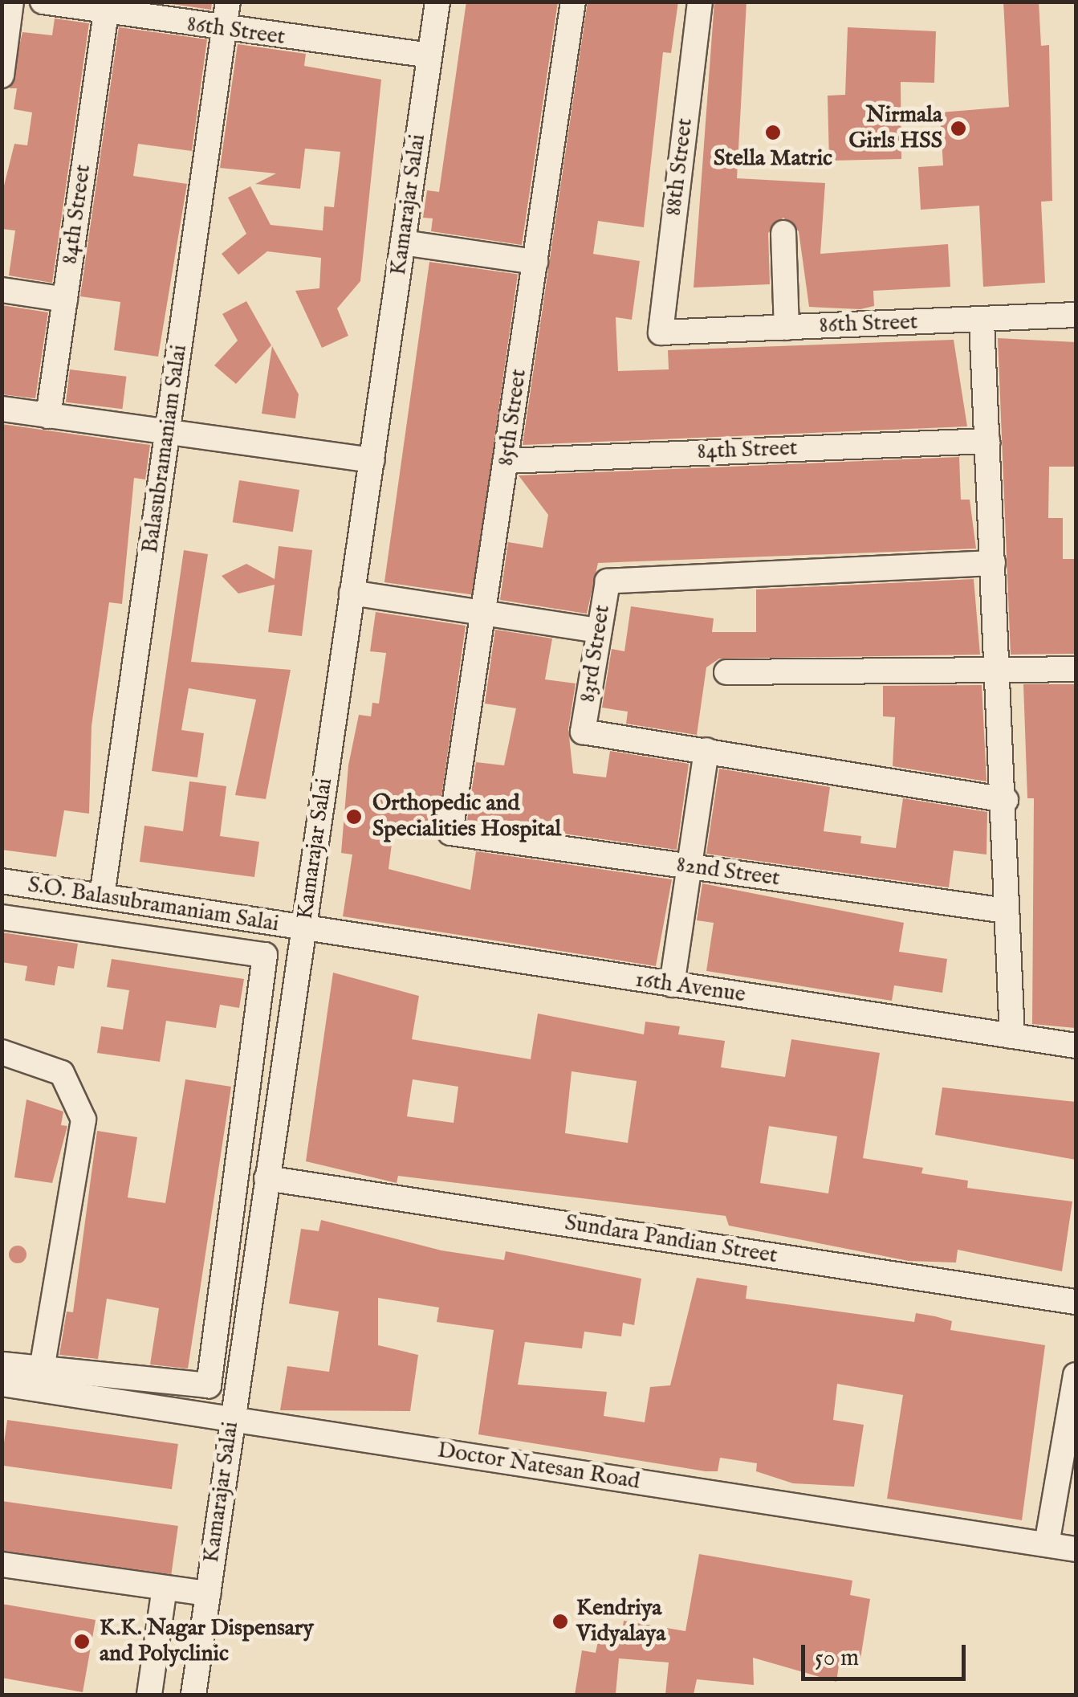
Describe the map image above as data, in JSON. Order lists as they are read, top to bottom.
{
  "streets": {
    "street": [
      "86th Street",
      "88th Street",
      "Kamarajar Salai",
      "84th Street",
      "85th Street",
      "Balasubramaniam Salai",
      "83rd Street",
      "82nd Street",
      "S.O. Balasubramaniam Salai",
      "16th Avenue",
      "Sundara Pandian Street",
      "Doctor Natesan Road"
    ]
  },
  "crossings": [
    ["86th Street", "88th Street"],
    ["86th Street", "Kamarajar Salai"],
    ["86th Street", "84th Street"],
    ["86th Street", "Balasubramaniam Salai"],
    ["Kamarajar Salai", "S.O. Balasubramaniam Salai"],
    ["Kamarajar Salai", "16th Avenue"],
    ["Kamarajar Salai", "Sundara Pandian Street"],
    ["Kamarajar Salai", "Doctor Natesan Road"],
    ["84th Street", "85th Street"],
    ["85th Street", "82nd Street"],
    ["Balasubramaniam Salai", "S.O. Balasubramaniam Salai"],
    ["S.O. Balasubramaniam Salai", "16th Avenue"]
  ],
  "places": [
    "Nirmala Girls HSS",
    "Stella Matric",
    "Orthopedic and Specialities Hospital",
    "Kendriya Vidyalaya",
    "K.K. Nagar Dispensary and Polyclinic"
  ],
  "scale_bar": "50 m"
}
